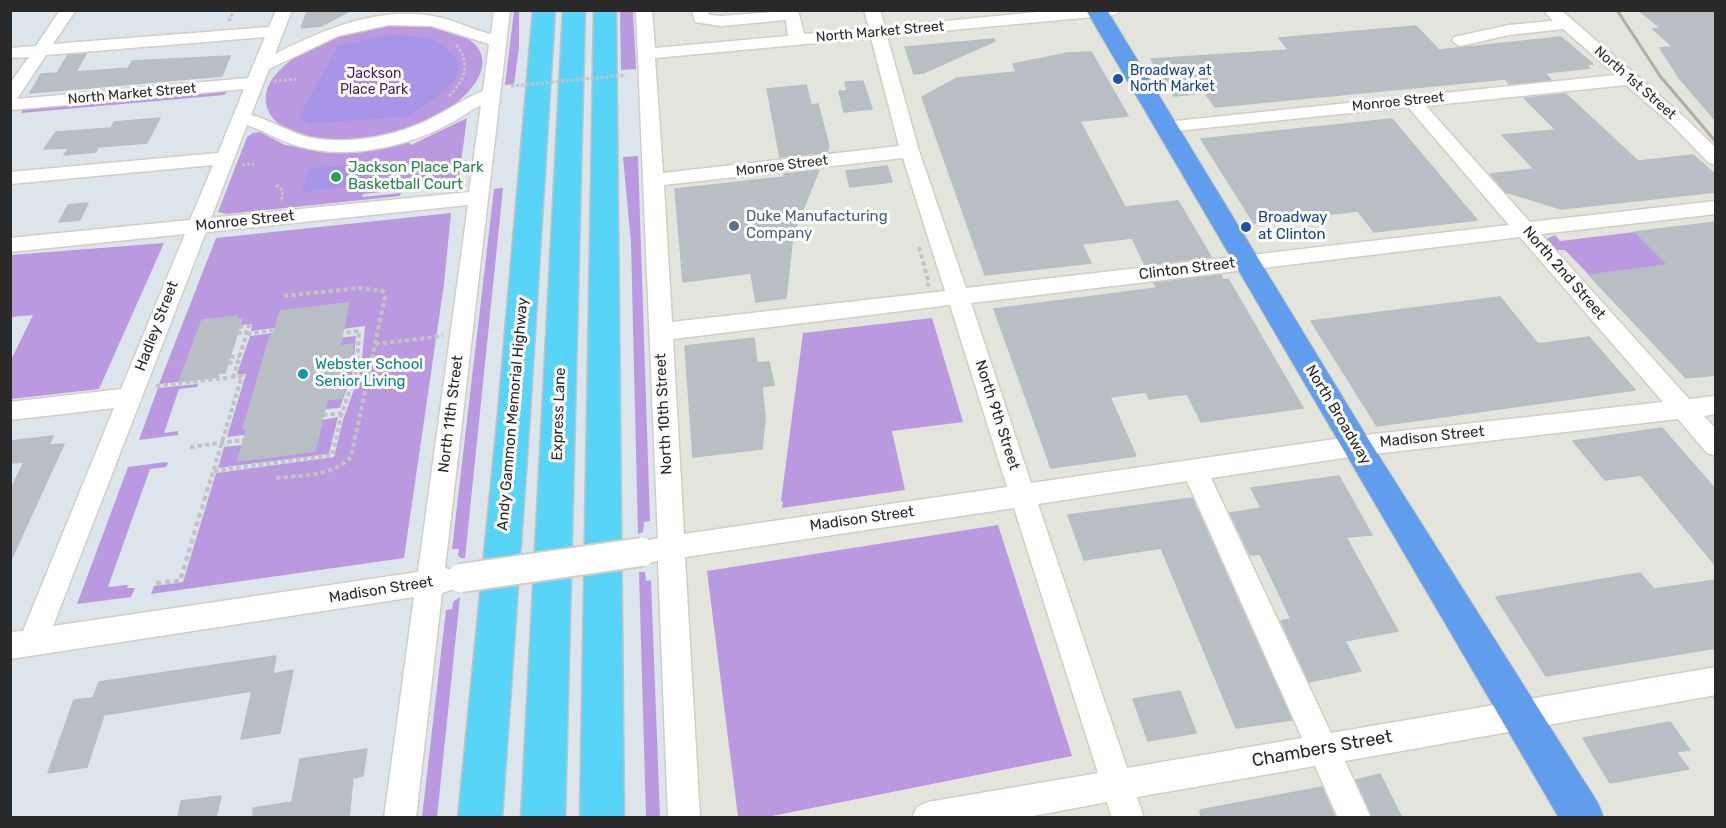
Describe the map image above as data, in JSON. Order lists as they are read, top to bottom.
{
  "streets": {
    "highway": ["Andy Gammon Memorial Highway", "Express Lane"],
    "main road": ["North Broadway"],
    "street": [
      "North Market Street",
      "North 1st Street",
      "Monroe Street",
      "Clinton Street",
      "North 2nd Street",
      "Hadley Street",
      "North 11th Street",
      "North 10th Street",
      "North 9th Street",
      "Madison Street",
      "Chambers Street"
    ]
  },
  "crossings": [
    ["North Market Street", "Hadley Street"],
    ["North Market Street", "North 10th Street"],
    ["North Market Street", "North 9th Street"],
    ["North Market Street", "North Broadway"],
    ["North 1st Street", "Monroe Street"],
    ["Monroe Street", "North 2nd Street"],
    ["Monroe Street", "Hadley Street"],
    ["Monroe Street", "North 11th Street"],
    ["Monroe Street", "North 10th Street"],
    ["Monroe Street", "North 9th Street"],
    ["Monroe Street", "North Broadway"],
    ["Clinton Street", "North 2nd Street"],
    ["Clinton Street", "North 10th Street"],
    ["Clinton Street", "North 9th Street"],
    ["Clinton Street", "North Broadway"],
    ["North 2nd Street", "Madison Street"],
    ["Hadley Street", "Madison Street"],
    ["North 11th Street", "Andy Gammon Memorial Highway"],
    ["North 11th Street", "Madison Street"],
    ["North 10th Street", "Madison Street"],
    ["North 9th Street", "Madison Street"],
    ["North 9th Street", "Chambers Street"],
    ["North Broadway", "Madison Street"],
    ["North Broadway", "Chambers Street"]
  ],
  "parks": ["Jackson Place Park"],
  "places": [
    "Broadway at North Market",
    "Jackson Place Park Basketball Court",
    "Duke Manufacturing Company",
    "Broadway at Clinton",
    "Webster School Senior Living"
  ]
}
